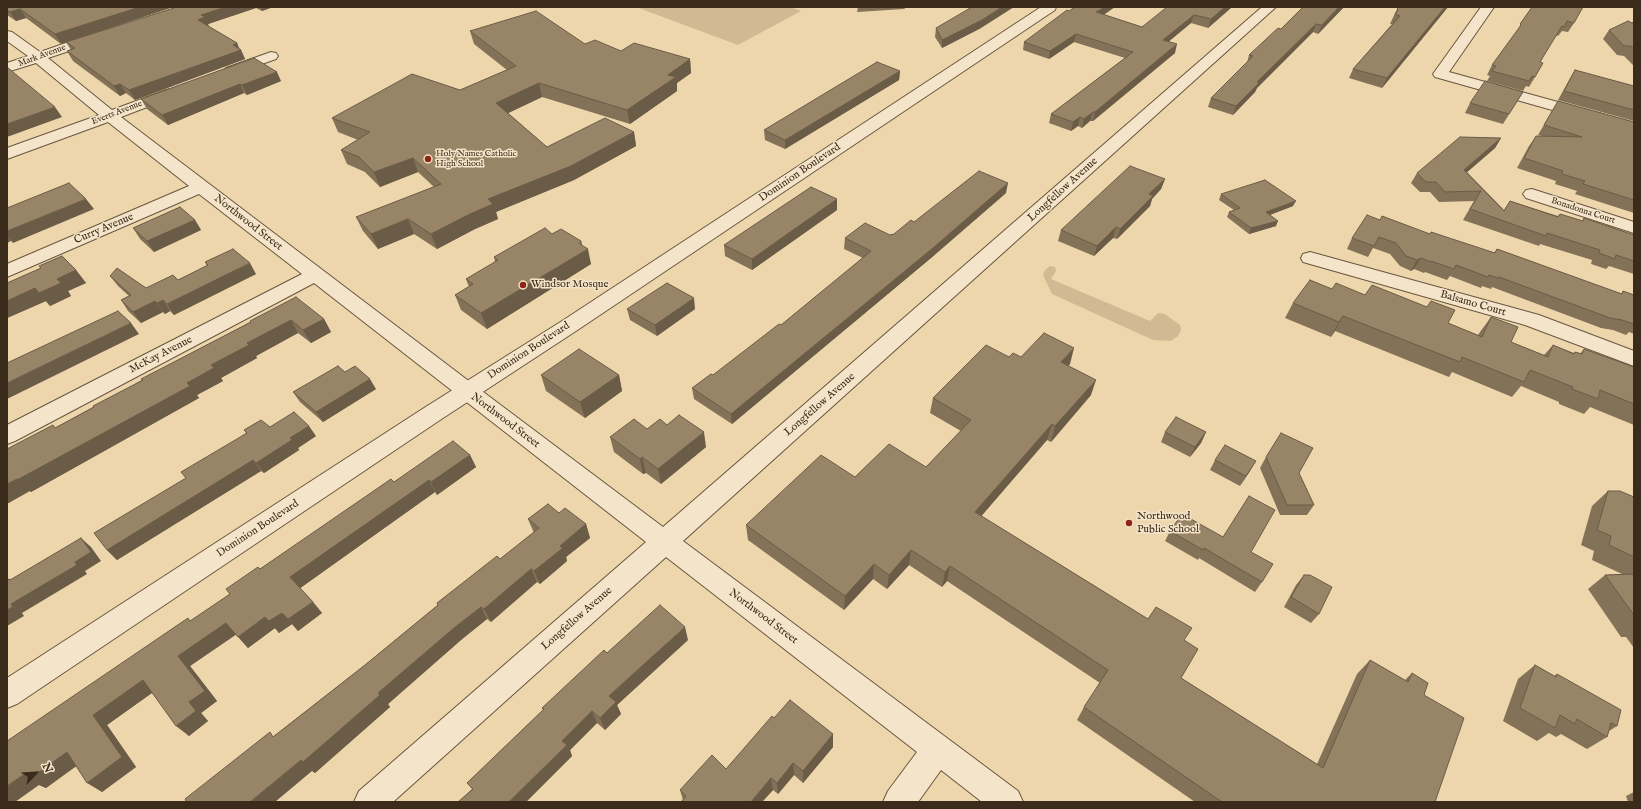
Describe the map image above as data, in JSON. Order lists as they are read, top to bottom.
{
  "streets": {
    "street": [
      "Mark Avenue",
      "Everts Avenue",
      "Dominion Boulevard",
      "Longfellow Avenue",
      "Bonadonna Court",
      "Northwood Street",
      "Curry Avenue",
      "Balsamo Court",
      "McKay Avenue"
    ]
  },
  "crossings": [
    ["Mark Avenue", "Northwood Street"],
    ["Everts Avenue", "Northwood Street"],
    ["Dominion Boulevard", "Northwood Street"],
    ["Longfellow Avenue", "Northwood Street"],
    ["Northwood Street", "Curry Avenue"],
    ["Northwood Street", "McKay Avenue"]
  ],
  "places": ["Holy Names Catholic High School", "Windsor Mosque", "Northwood Public School"],
  "north": "top right"
}
